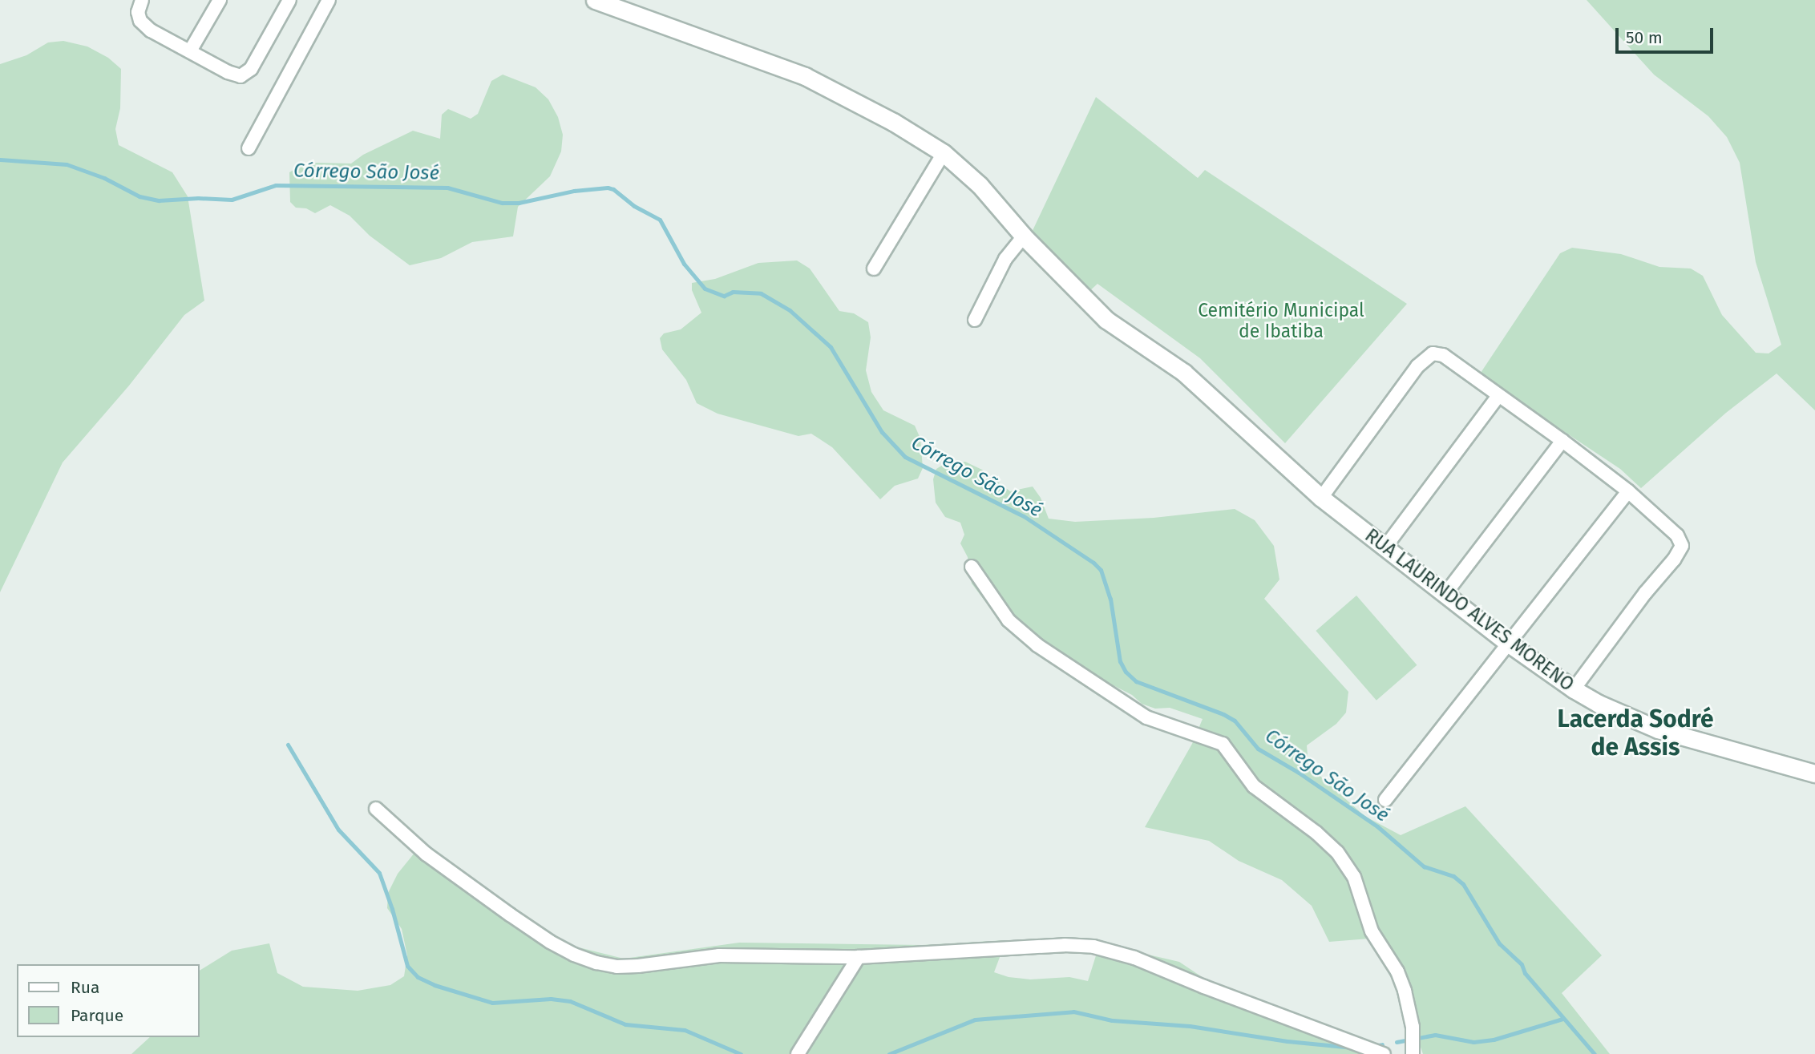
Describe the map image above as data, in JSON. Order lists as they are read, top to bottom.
{
  "streets": {
    "street": ["RUA LAURINDO ALVES MORENO"]
  },
  "districts": ["Lacerda Sodré de Assis"],
  "water": ["Córrego São José"],
  "parks": ["Cemitério Municipal de Ibatiba"],
  "legend": ["Rua", "Parque"],
  "scale_bar": "50 m"
}
